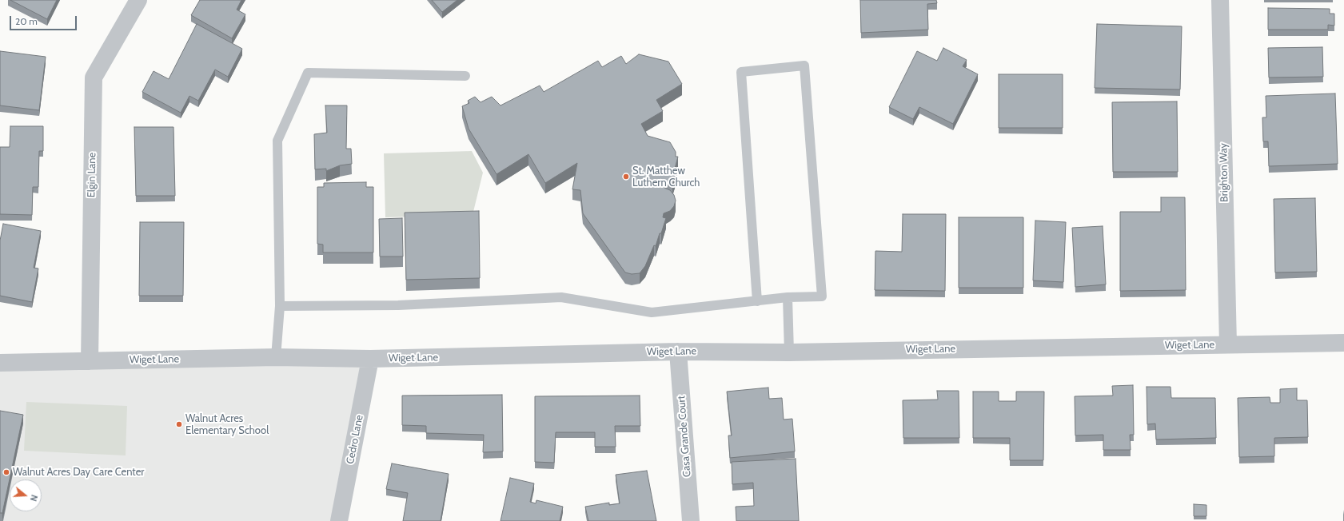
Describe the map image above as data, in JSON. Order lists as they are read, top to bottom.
{
  "streets": {
    "street": [
      "Brighton Way",
      "Elgin Lane",
      "Wiget Lane",
      "Casa Grande Court",
      "Cedro Lane"
    ]
  },
  "crossings": [
    ["Brighton Way", "Wiget Lane"],
    ["Elgin Lane", "Wiget Lane"],
    ["Wiget Lane", "Casa Grande Court"],
    ["Wiget Lane", "Cedro Lane"]
  ],
  "places": ["St. Matthew Luthern Church", "Walnut Acres Elementary School", "Walnut Acres Day Care Center"],
  "scale_bar": "20 m",
  "north": "right"
}
